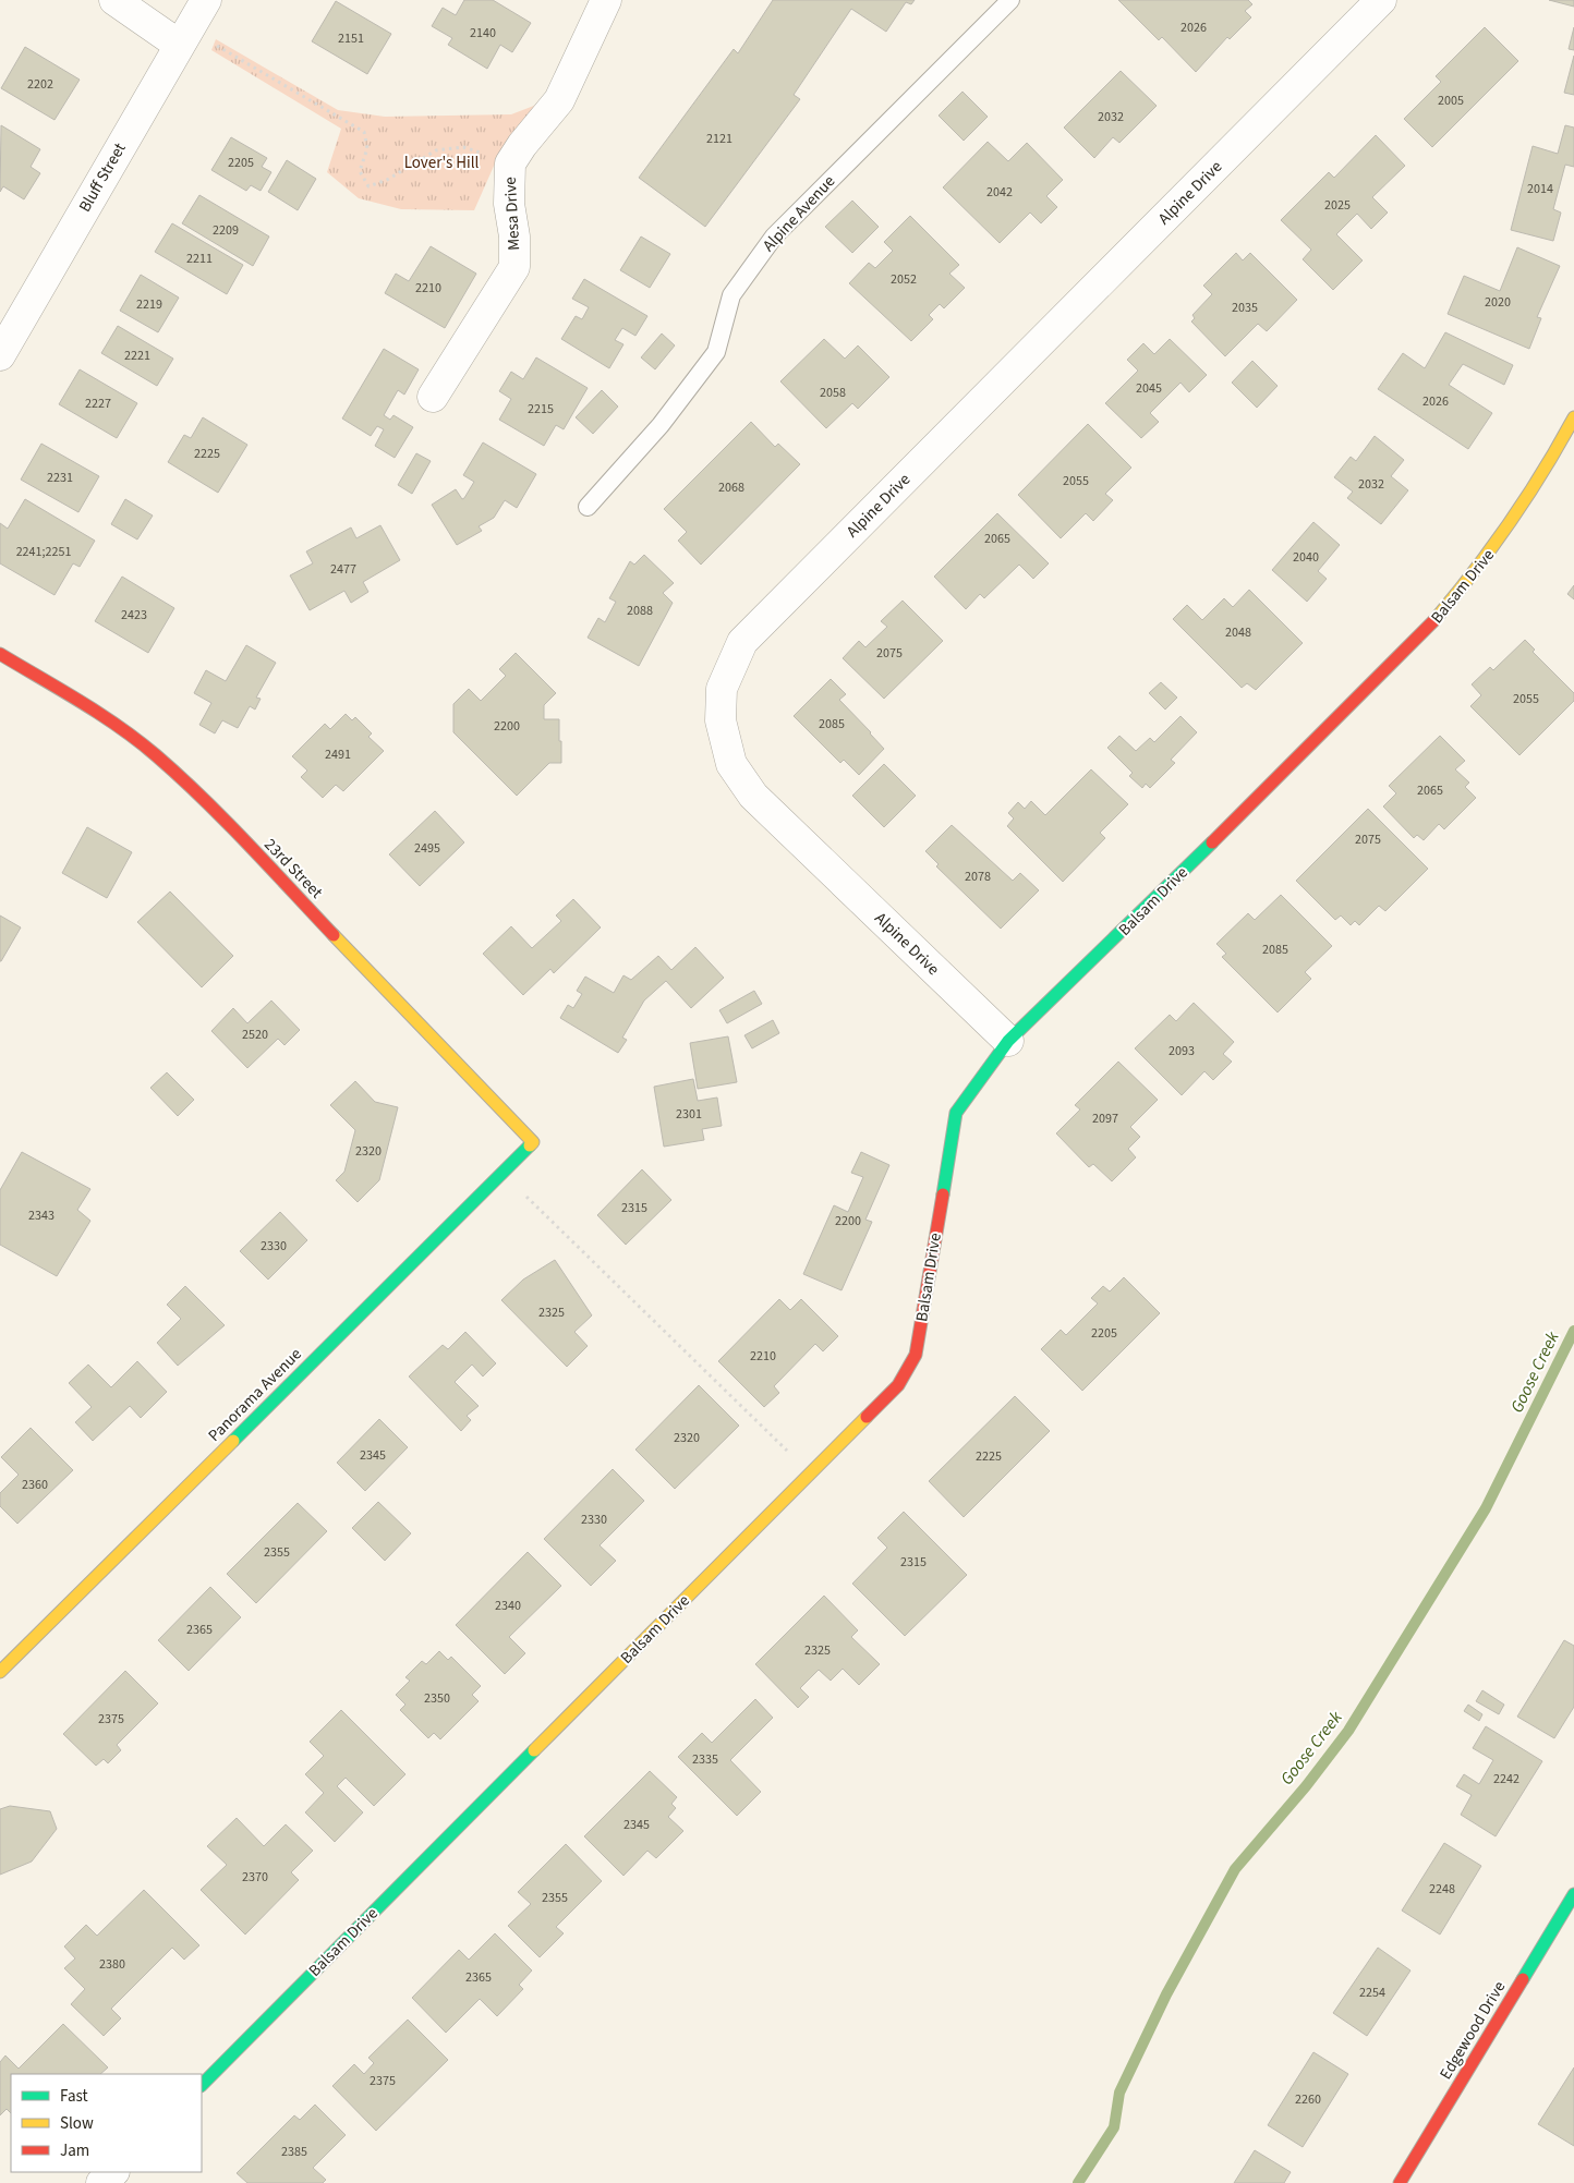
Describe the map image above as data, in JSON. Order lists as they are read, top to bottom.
{
  "streets": {
    "street": [
      "Bluff Street",
      "Alpine Drive",
      "Mesa Drive",
      "Balsam Drive",
      "23rd Street",
      "Panorama Avenue",
      "Edgewood Drive"
    ],
    "lane": ["Alpine Avenue"]
  },
  "crossings": [
    ["Alpine Drive", "Balsam Drive"],
    ["23rd Street", "Panorama Avenue"]
  ],
  "water": ["Goose Creek"],
  "parks": ["Lover's Hill"],
  "house_numbers": [
    "2026",
    "2140",
    "2151",
    "2202",
    "2005",
    "2032",
    "2121",
    "2205",
    "2014",
    "2042",
    "2025",
    "2209",
    "2211",
    "2052",
    "2210",
    "2020",
    "2219",
    "2035",
    "2221",
    "2045",
    "2058",
    "2026",
    "2227",
    "2215",
    "2225",
    "2231",
    "2055",
    "2032",
    "2068",
    "2065",
    "2241;2251",
    "2040",
    "2477",
    "2088",
    "2423",
    "2048",
    "2075",
    "2055",
    "2085",
    "2200",
    "2491",
    "2065",
    "2075",
    "2495",
    "2078",
    "2085",
    "2520",
    "2093",
    "2301",
    "2097",
    "2320",
    "2315",
    "2343",
    "2200",
    "2330",
    "2325",
    "2205",
    "2210",
    "2320",
    "2345",
    "2225",
    "2360",
    "2330",
    "2355",
    "2315",
    "2340",
    "2365",
    "2325",
    "2350",
    "2375",
    "2335",
    "2242",
    "2345",
    "2370",
    "2248",
    "2355",
    "2380",
    "2365",
    "2254",
    "2375",
    "2260",
    "2385"
  ],
  "legend": ["Fast", "Slow", "Jam"]
}
